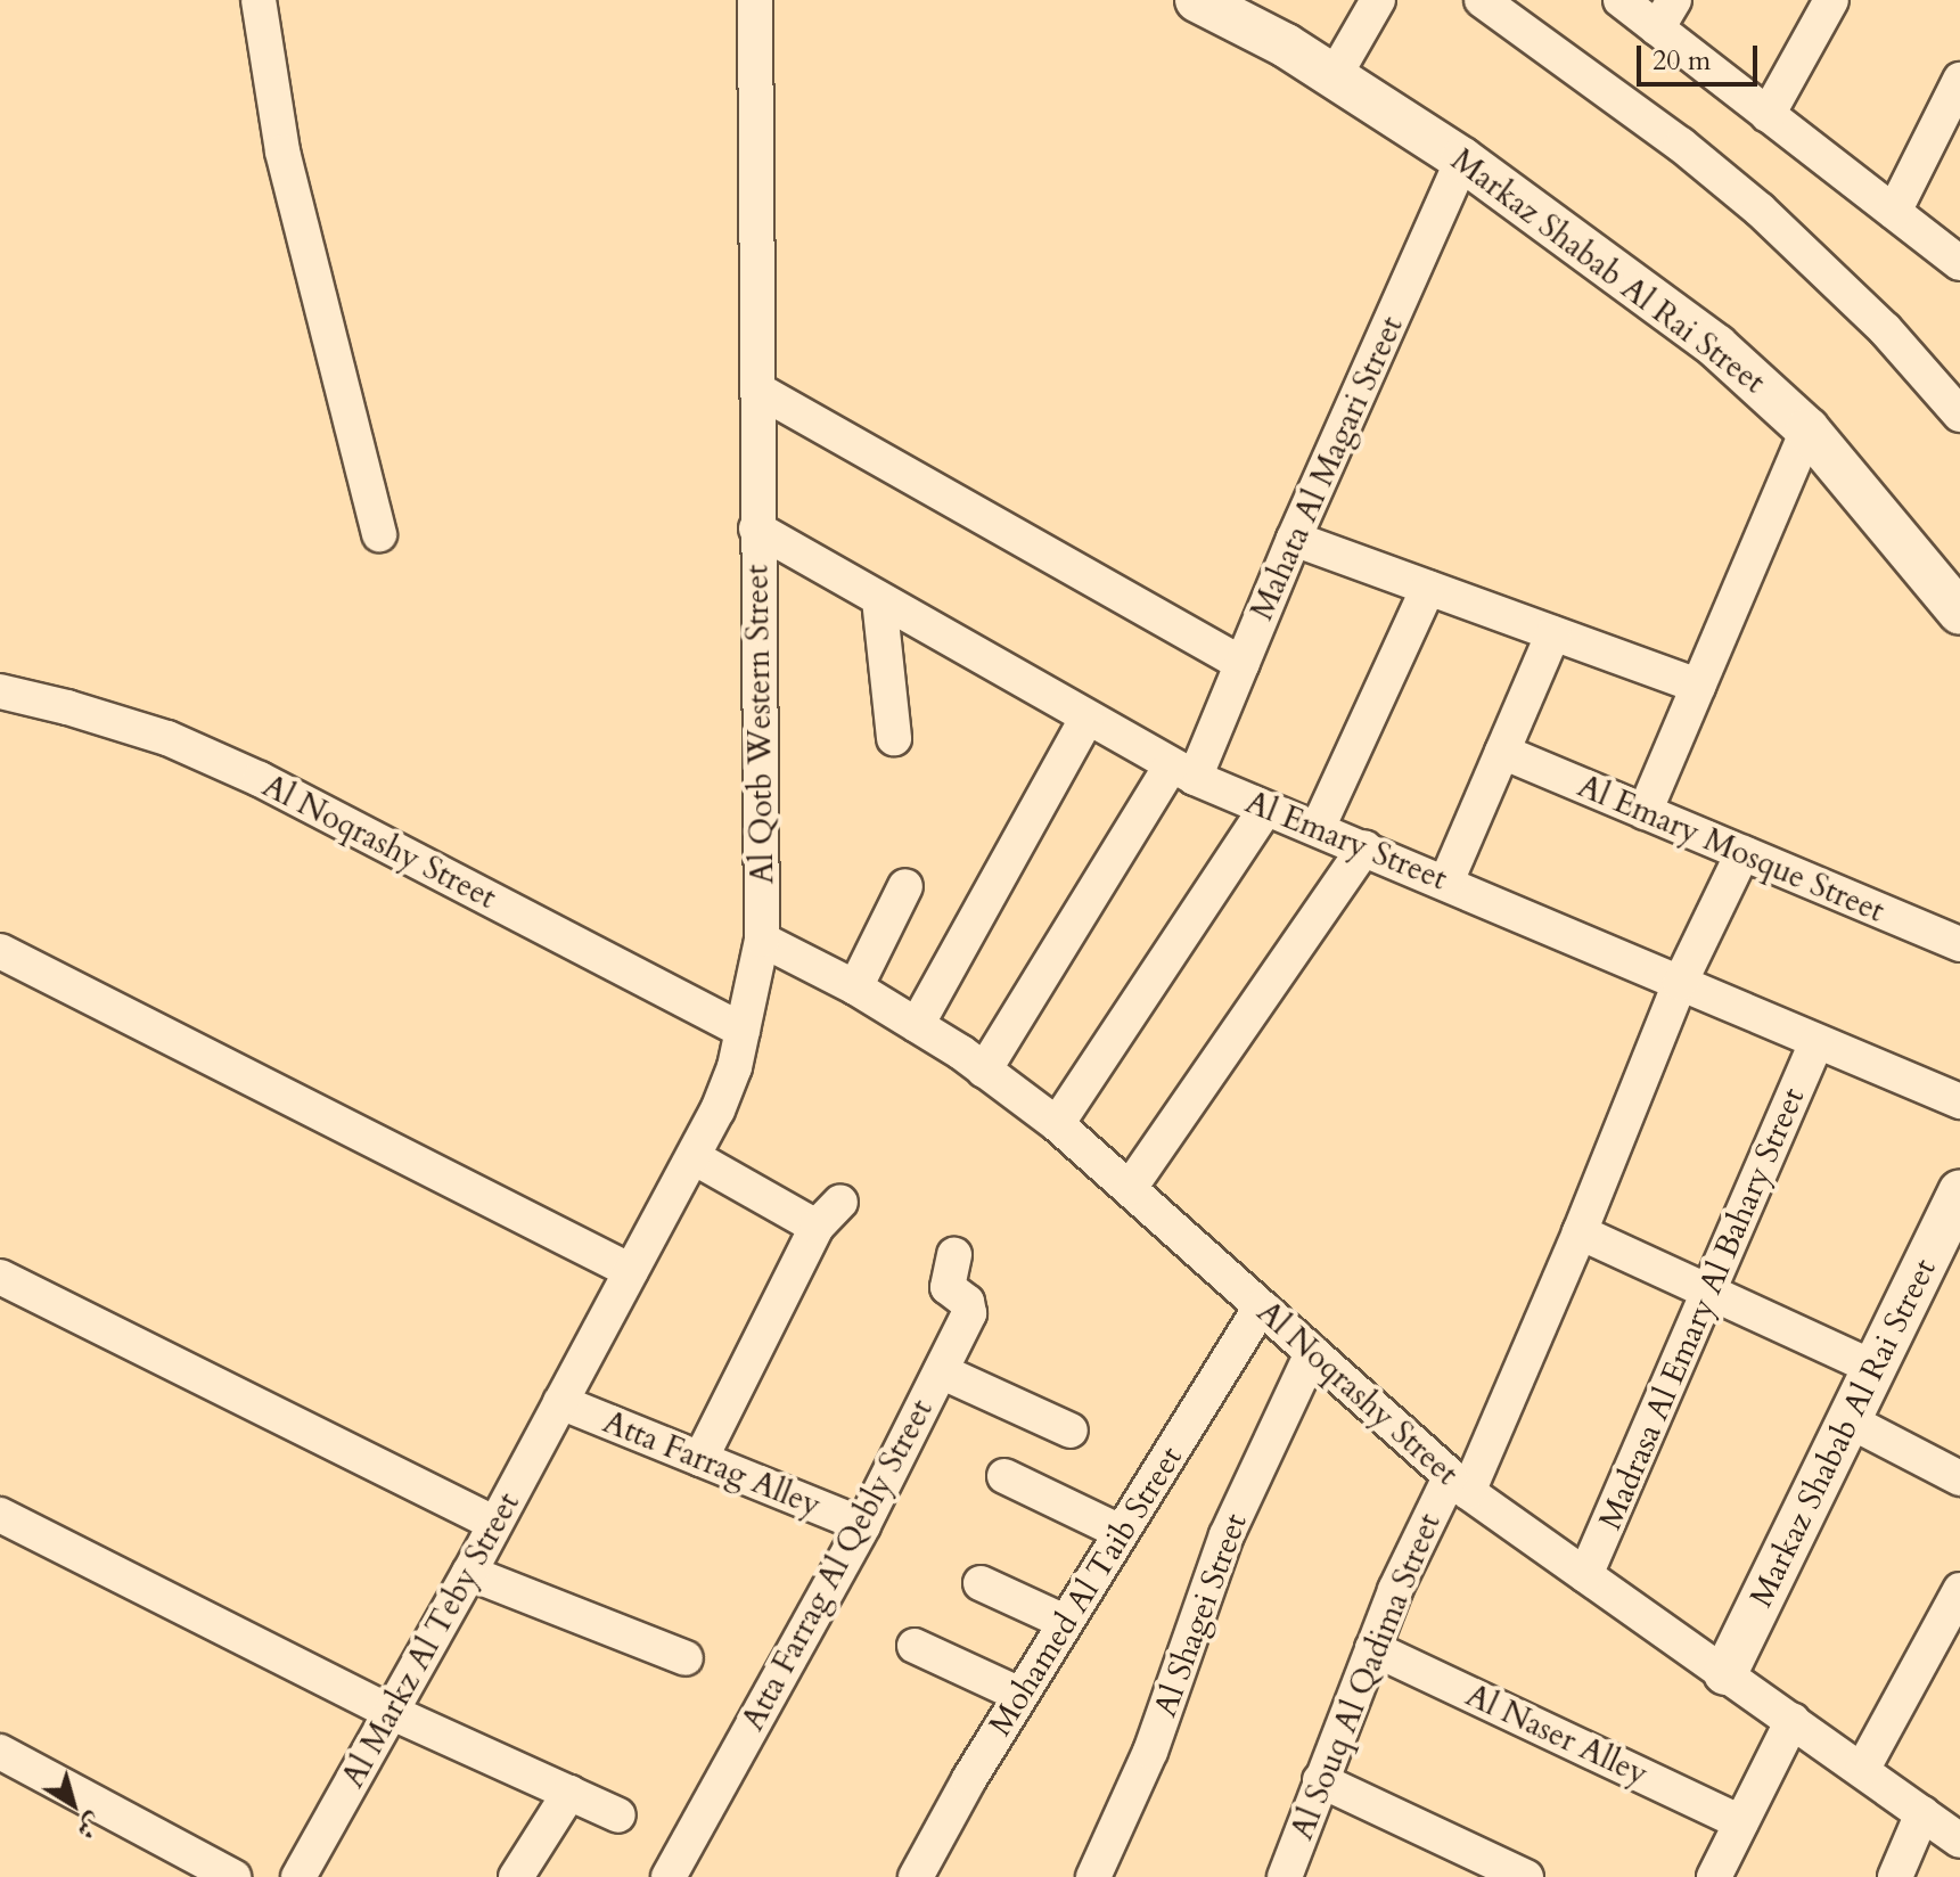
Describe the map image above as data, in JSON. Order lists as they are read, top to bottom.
{
  "streets": {
    "street": [
      "Markaz Shabab Al Rai Street",
      "Mahata Al Magari Street",
      "Al Qotb Western Street",
      "Al Emary Street",
      "Al Noqrashy Street",
      "Al Emary Mosque Street",
      "Madrasa Al Emary Al Bahary Street",
      "Atta Farrag Alley",
      "Atta Farrag Al Qebly Street",
      "Mohamed Al Taib Street",
      "Al Shagei Street",
      "Al Markz Al Teby Street",
      "Al Souq Al Qadima Street",
      "Al Naser Alley"
    ]
  },
  "crossings": [
    ["Markaz Shabab Al Rai Street", "Mahata Al Magari Street"],
    ["Markaz Shabab Al Rai Street", "Al Noqrashy Street"],
    ["Mahata Al Magari Street", "Al Emary Street"],
    ["Mahata Al Magari Street", "Al Noqrashy Street"],
    ["Al Qotb Western Street", "Al Emary Street"],
    ["Al Qotb Western Street", "Al Noqrashy Street"],
    ["Al Qotb Western Street", "Atta Farrag Alley"],
    ["Al Qotb Western Street", "Al Markz Al Teby Street"],
    ["Al Emary Street", "Madrasa Al Emary Al Bahary Street"],
    ["Al Emary Street", "Al Souq Al Qadima Street"],
    ["Al Noqrashy Street", "Madrasa Al Emary Al Bahary Street"],
    ["Al Noqrashy Street", "Mohamed Al Taib Street"],
    ["Al Noqrashy Street", "Al Shagei Street"],
    ["Al Noqrashy Street", "Al Souq Al Qadima Street"],
    ["Al Emary Mosque Street", "Al Souq Al Qadima Street"],
    ["Atta Farrag Alley", "Atta Farrag Al Qebly Street"],
    ["Atta Farrag Alley", "Al Markz Al Teby Street"],
    ["Al Souq Al Qadima Street", "Al Naser Alley"]
  ],
  "scale_bar": "20 m",
  "north": "bottom right"
}
